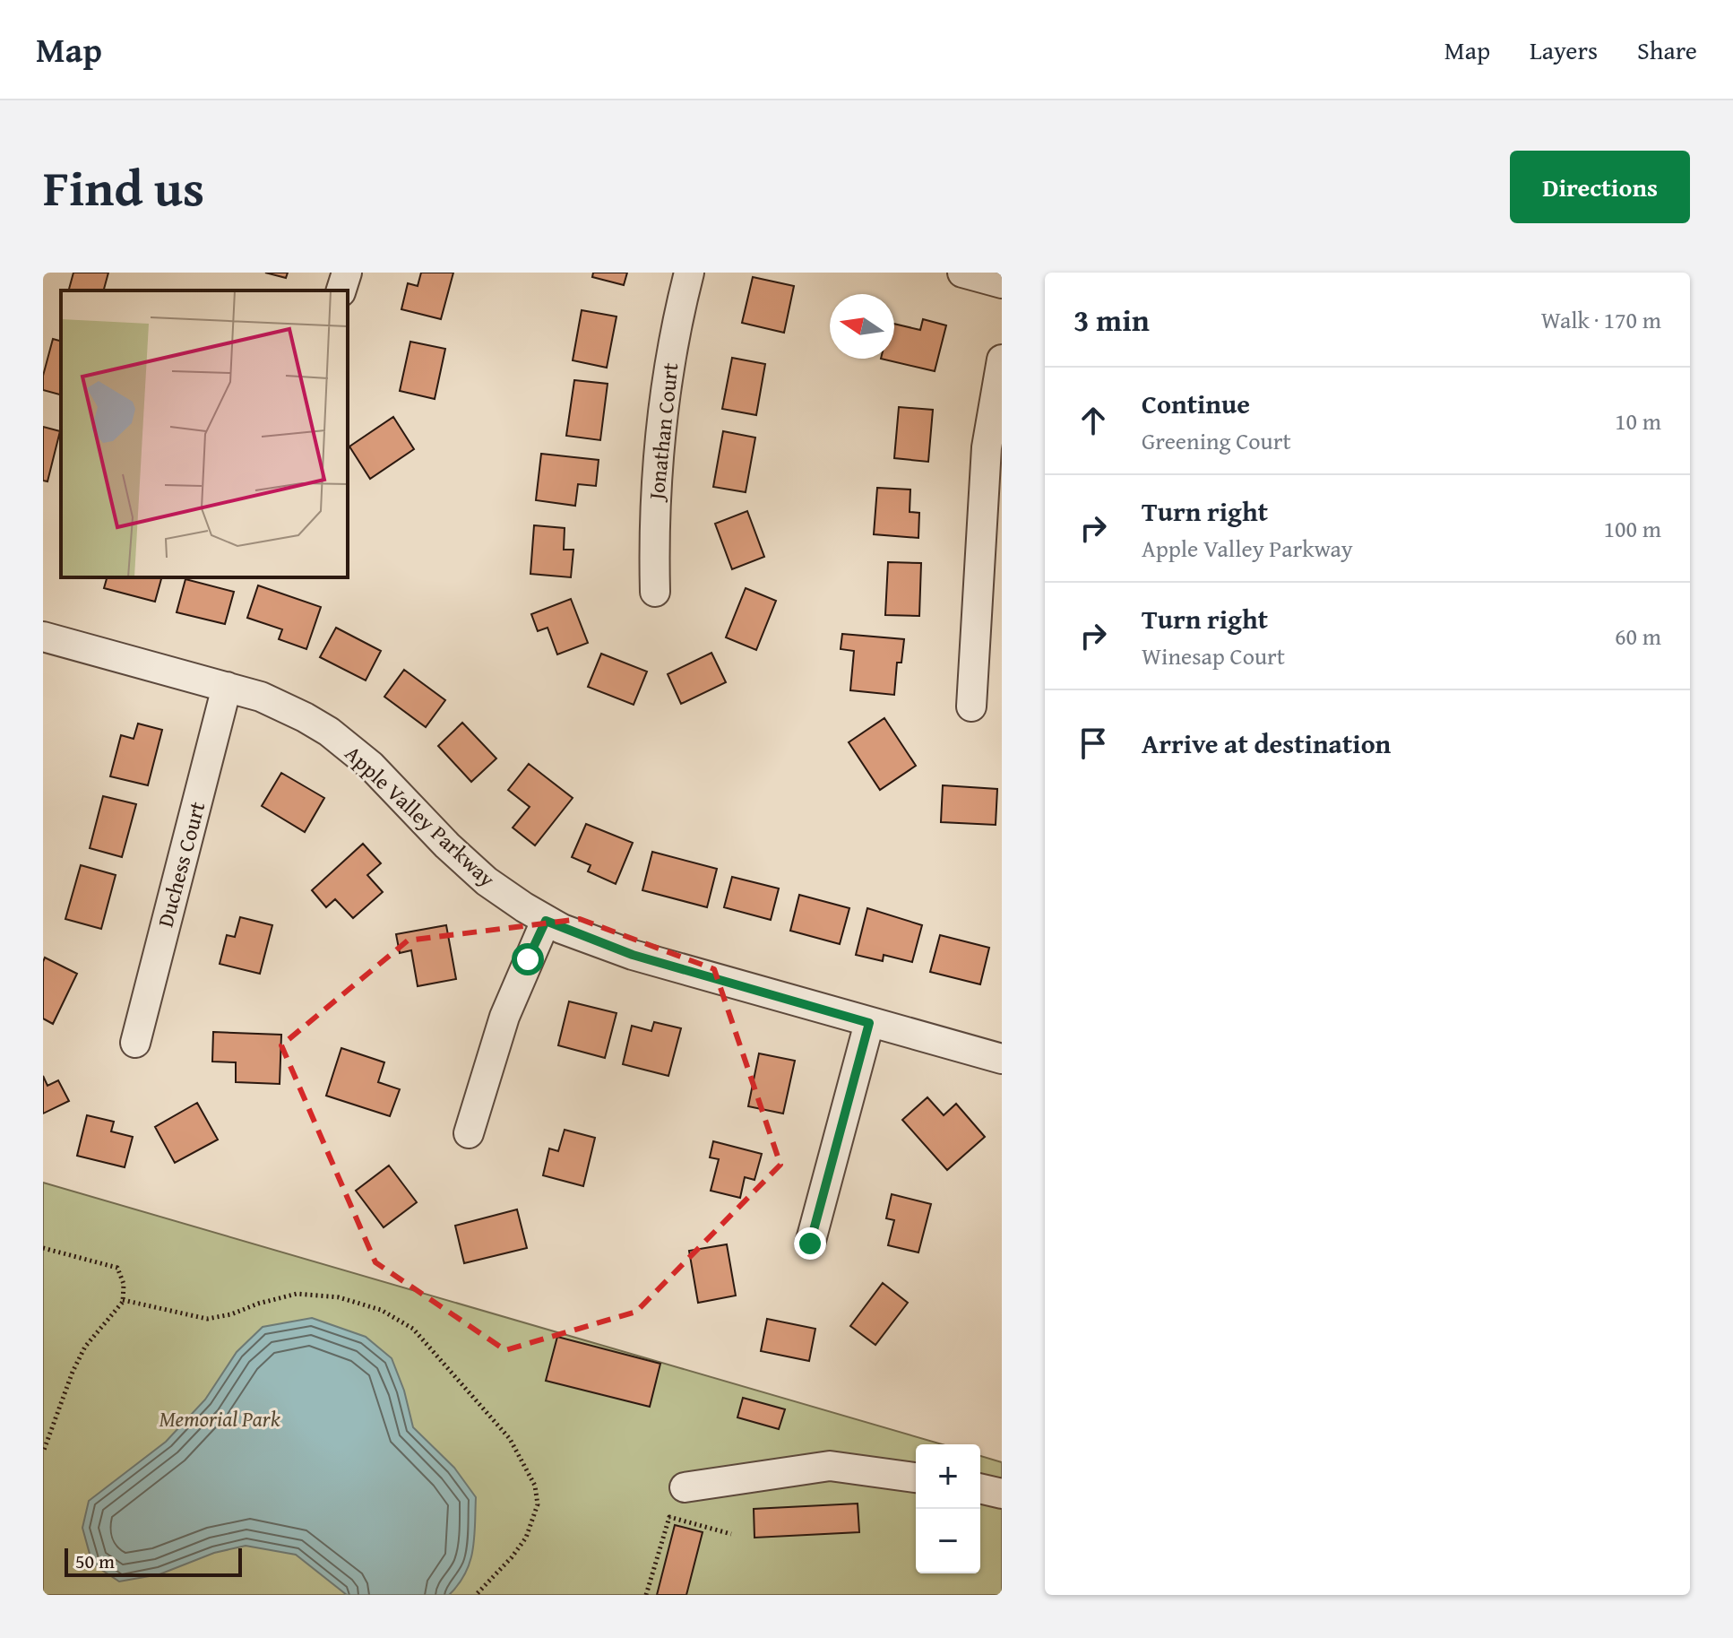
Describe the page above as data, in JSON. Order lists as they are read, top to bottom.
{
  "streets": {
    "street": ["Jonathan Court", "Apple Valley Parkway", "Duchess Court"]
  },
  "crossings": [
    ["Apple Valley Parkway", "Duchess Court"]
  ],
  "parks": ["Memorial Park"],
  "scale_bar": "50 m",
  "north": "left",
  "page": {
    "header": "Map",
    "nav": ["Map", "Layers", "Share"],
    "title": "Find us",
    "buttons": "Directions",
    "heading": ["3 min", "Walk · 170 m"],
    "list": [
      ["Continue", "Greening Court", "10 m"],
      ["Turn right", "Apple Valley Parkway", "100 m"],
      ["Turn right", "Winesap Court", "60 m"],
      "Arrive at destination"
    ],
    "map_buttons": ["+", "−"],
    "scale": "50 m"
  }
}
